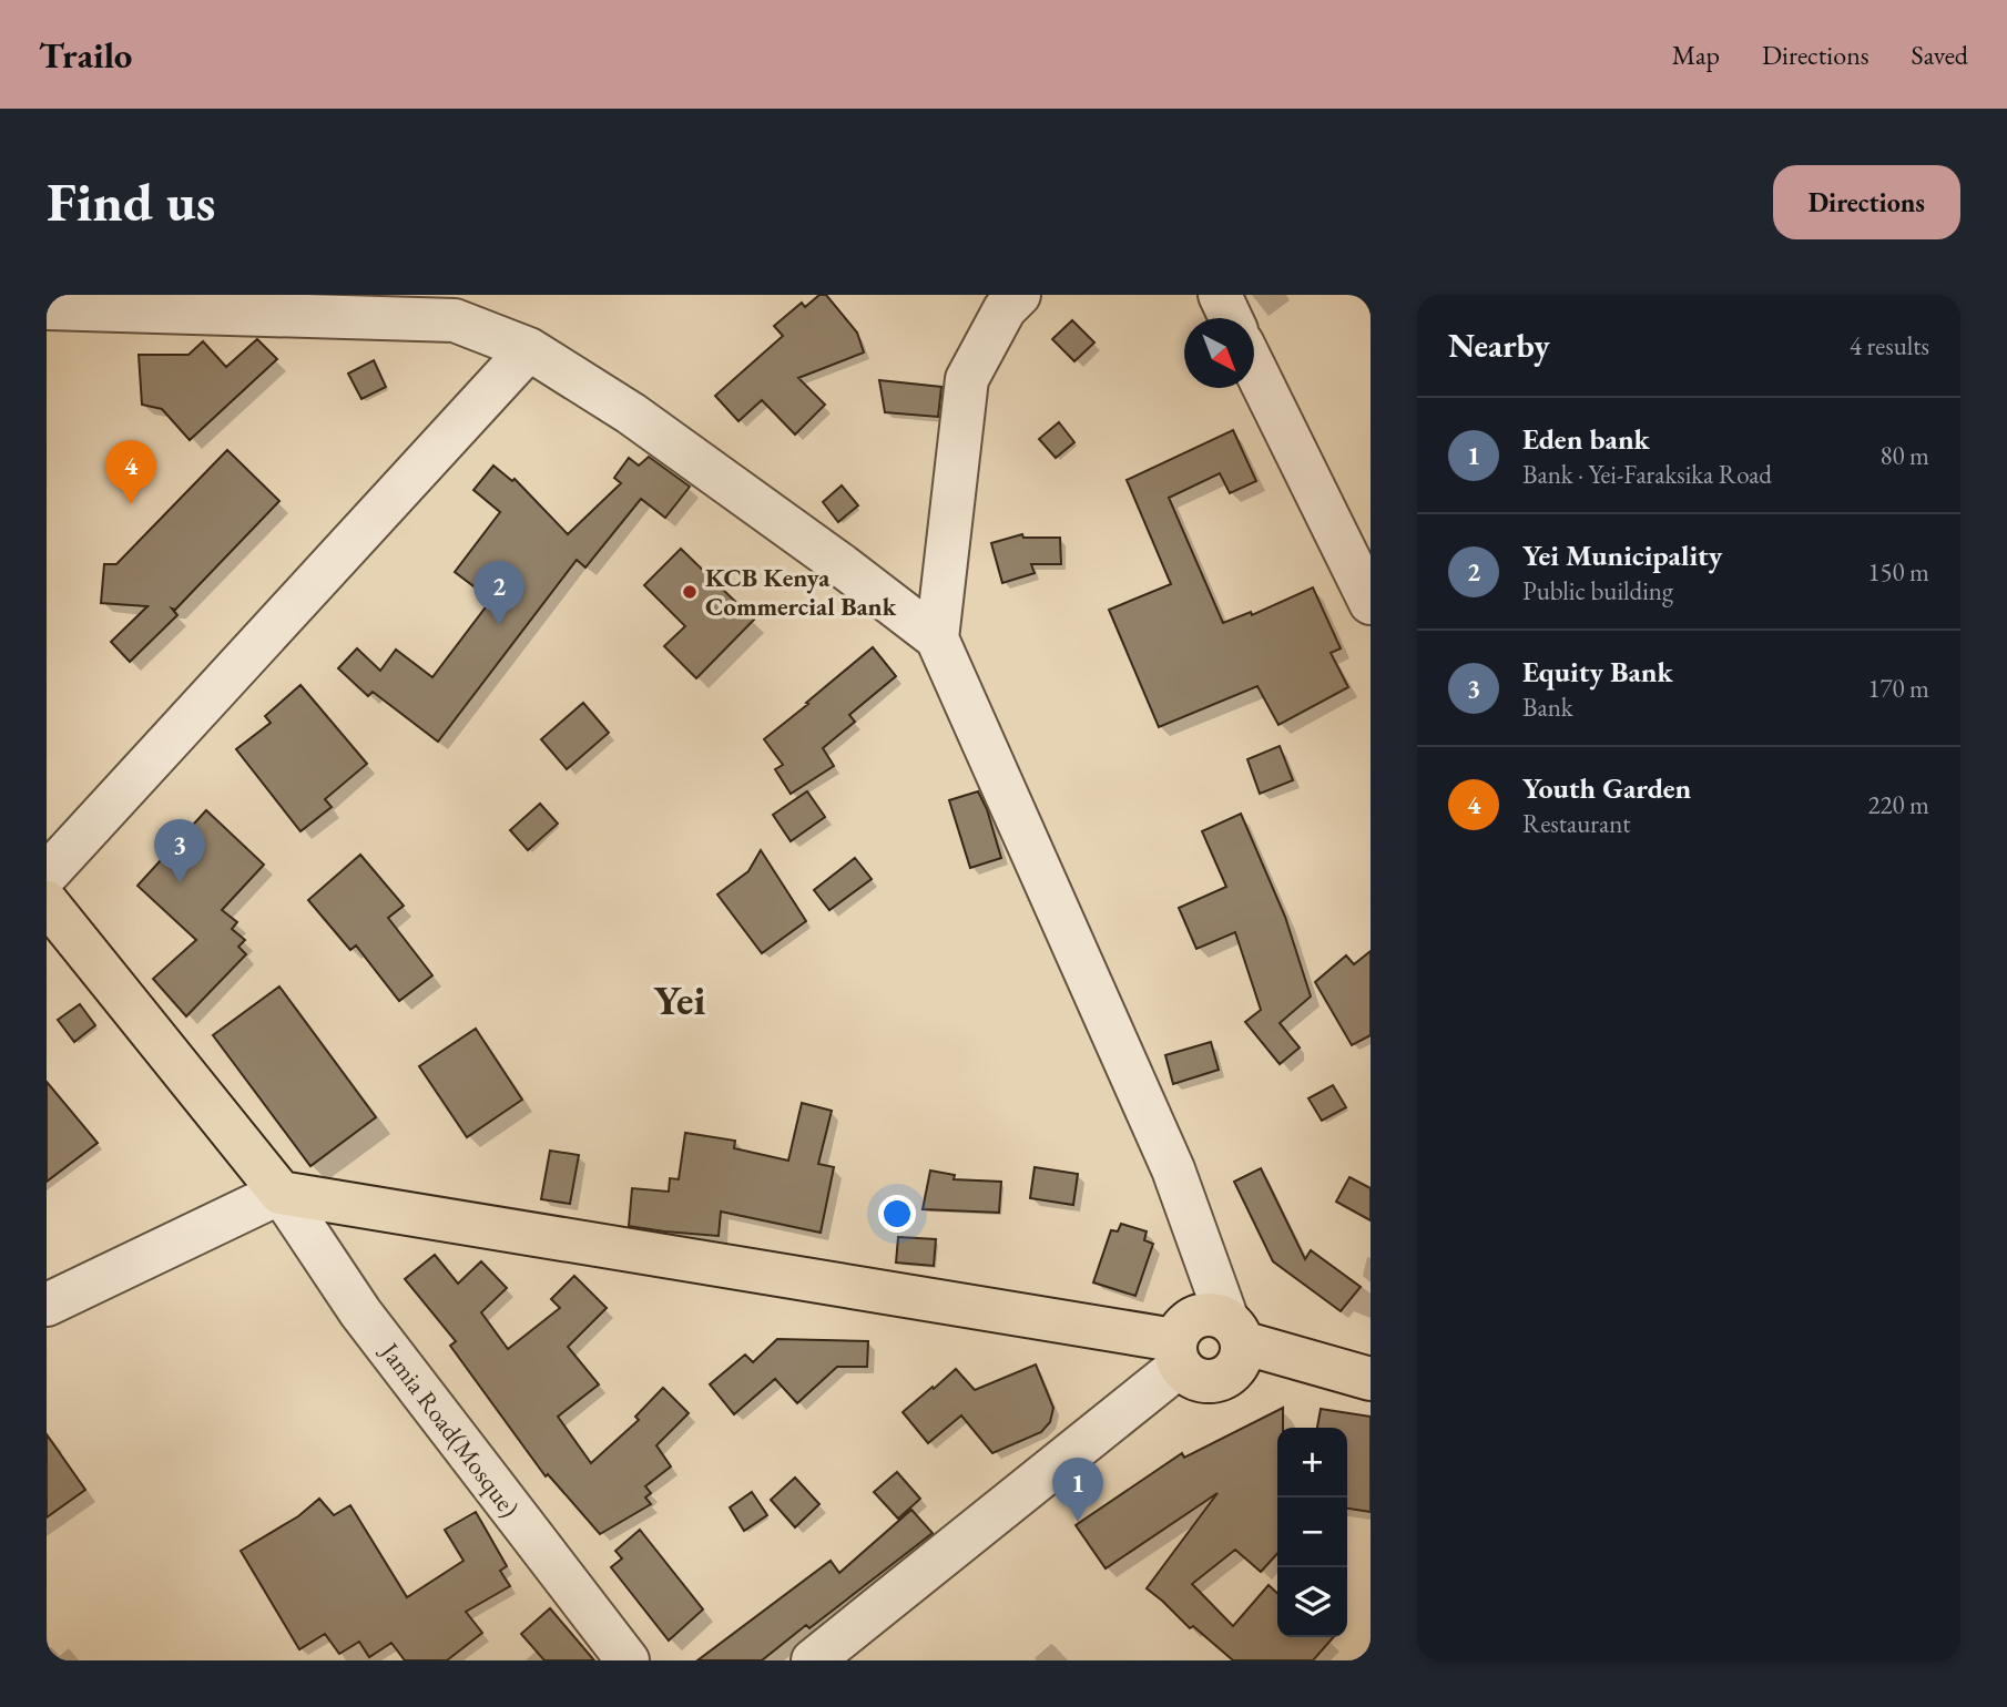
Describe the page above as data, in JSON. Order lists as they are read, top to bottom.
{
  "streets": {
    "street": ["Jamia Road(Mosque)"]
  },
  "districts": ["Yei"],
  "places": ["KCB Kenya Commercial Bank"],
  "north": "bottom right",
  "page": {
    "header": "Trailo",
    "nav": ["Map", "Directions", "Saved"],
    "buttons": "Directions",
    "title": "Find us",
    "heading": ["Nearby", "4 results"],
    "list": [
      {
        "mark": "1",
        "name": "Eden bank",
        "note": "Bank · Yei-Faraksika Road",
        "value": "80 m"
      },
      {
        "mark": "2",
        "name": "Yei Municipality",
        "note": "Public building",
        "value": "150 m"
      },
      {
        "mark": "3",
        "name": "Equity Bank",
        "note": "Bank",
        "value": "170 m"
      },
      {
        "mark": "4",
        "name": "Youth Garden",
        "note": "Restaurant",
        "value": "220 m"
      }
    ],
    "pins": [
      "4",
      "2",
      "3",
      "1"
    ],
    "map_buttons": ["+", "−"]
  }
}
